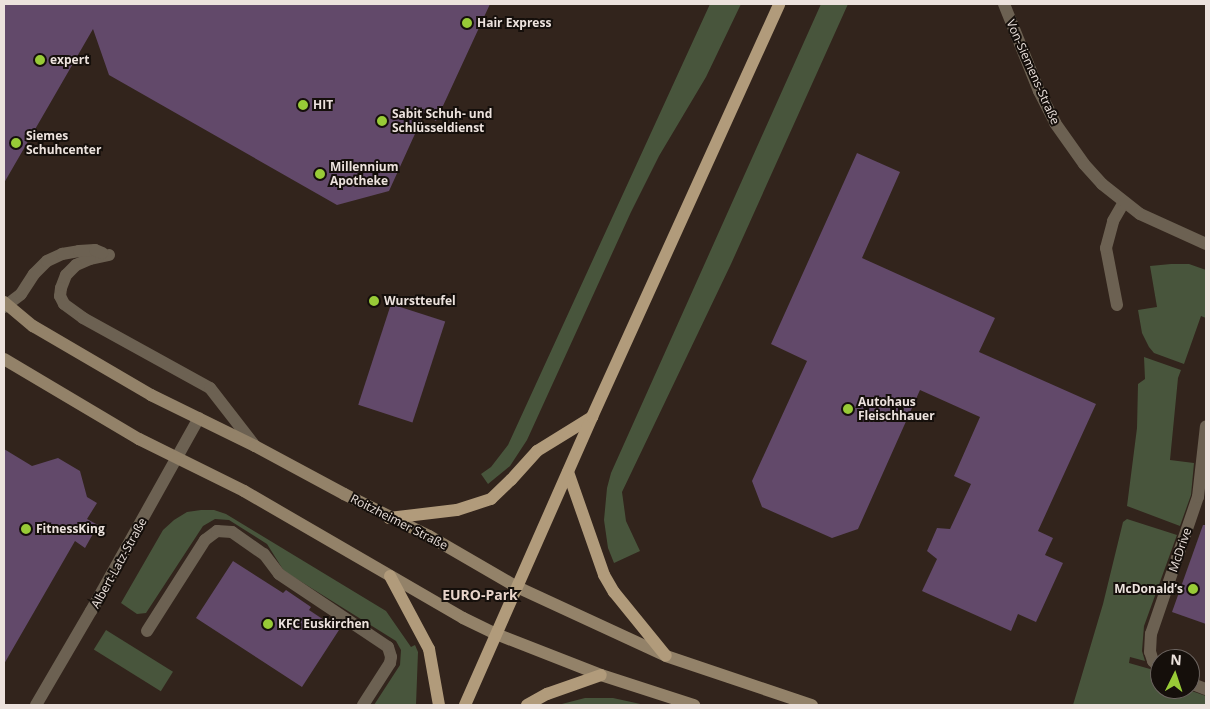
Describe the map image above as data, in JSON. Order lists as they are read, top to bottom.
{
  "streets": {
    "street": [
      "Von-Siemens-Straße",
      "Roitzheimer Straße",
      "McDrive",
      "Albert-Latz-Straße"
    ]
  },
  "crossings": [
    ["Roitzheimer Straße", "Albert-Latz-Straße"]
  ],
  "districts": ["EURO-Park"],
  "places": [
    "Hair Express",
    "expert",
    "HIT",
    "Sabit Schuh- und Schlüsseldienst",
    "Siemes Schuhcenter",
    "Millennium Apotheke",
    "Wurstteufel",
    "Autohaus Fleischhauer",
    "FitnessKing",
    "McDonald’s",
    "KFC Euskirchen"
  ],
  "north": "top"
}
